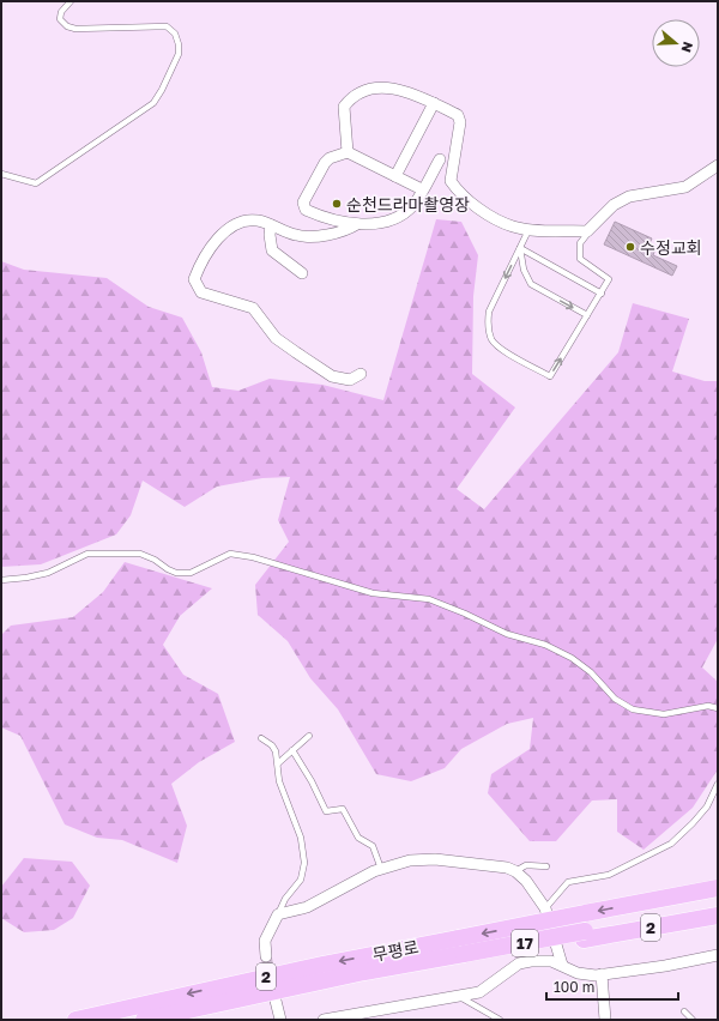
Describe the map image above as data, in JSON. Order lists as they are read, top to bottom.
{
  "streets": {
    "highway": ["2", "무평로"]
  },
  "crossings": [
    ["2", "무평로"]
  ],
  "places": ["순천드라마촬영장", "수정교회"],
  "scale_bar": "100 m",
  "north": "right"
}
